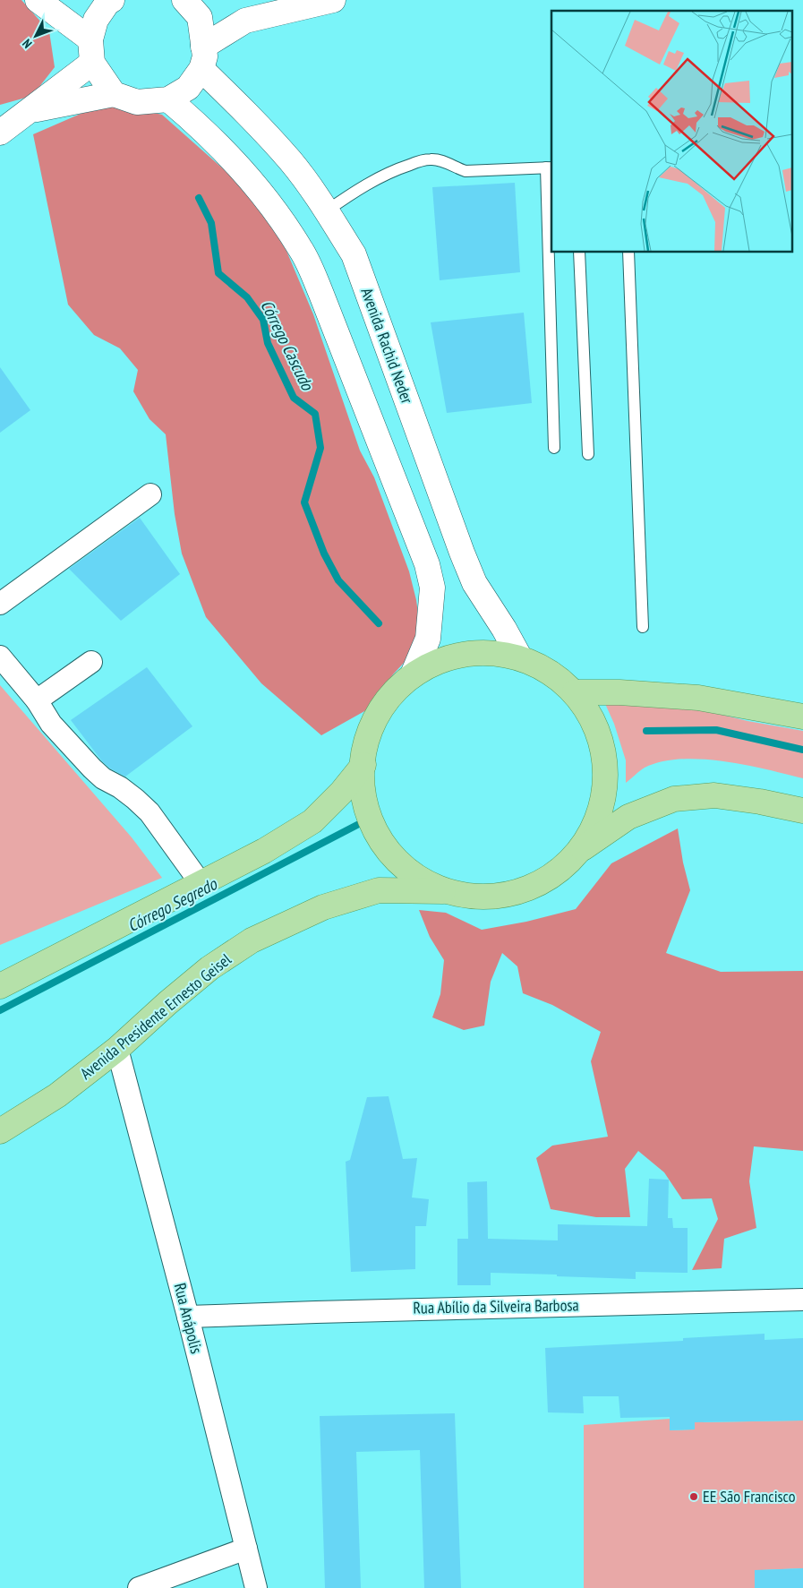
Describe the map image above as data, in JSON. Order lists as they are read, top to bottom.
{
  "streets": {
    "main road": ["Avenida Rachid Neder", "Avenida Presidente Ernesto Geisel"],
    "street": ["Rua Abílio da Silveira Barbosa", "Rua Anápolis"]
  },
  "crossings": [
    ["Avenida Presidente Ernesto Geisel", "Rua Anápolis"],
    ["Rua Abílio da Silveira Barbosa", "Rua Anápolis"]
  ],
  "water": ["Córrego Cascudo", "Córrego Segredo"],
  "places": ["EE São Francisco"],
  "north": "bottom left"
}
